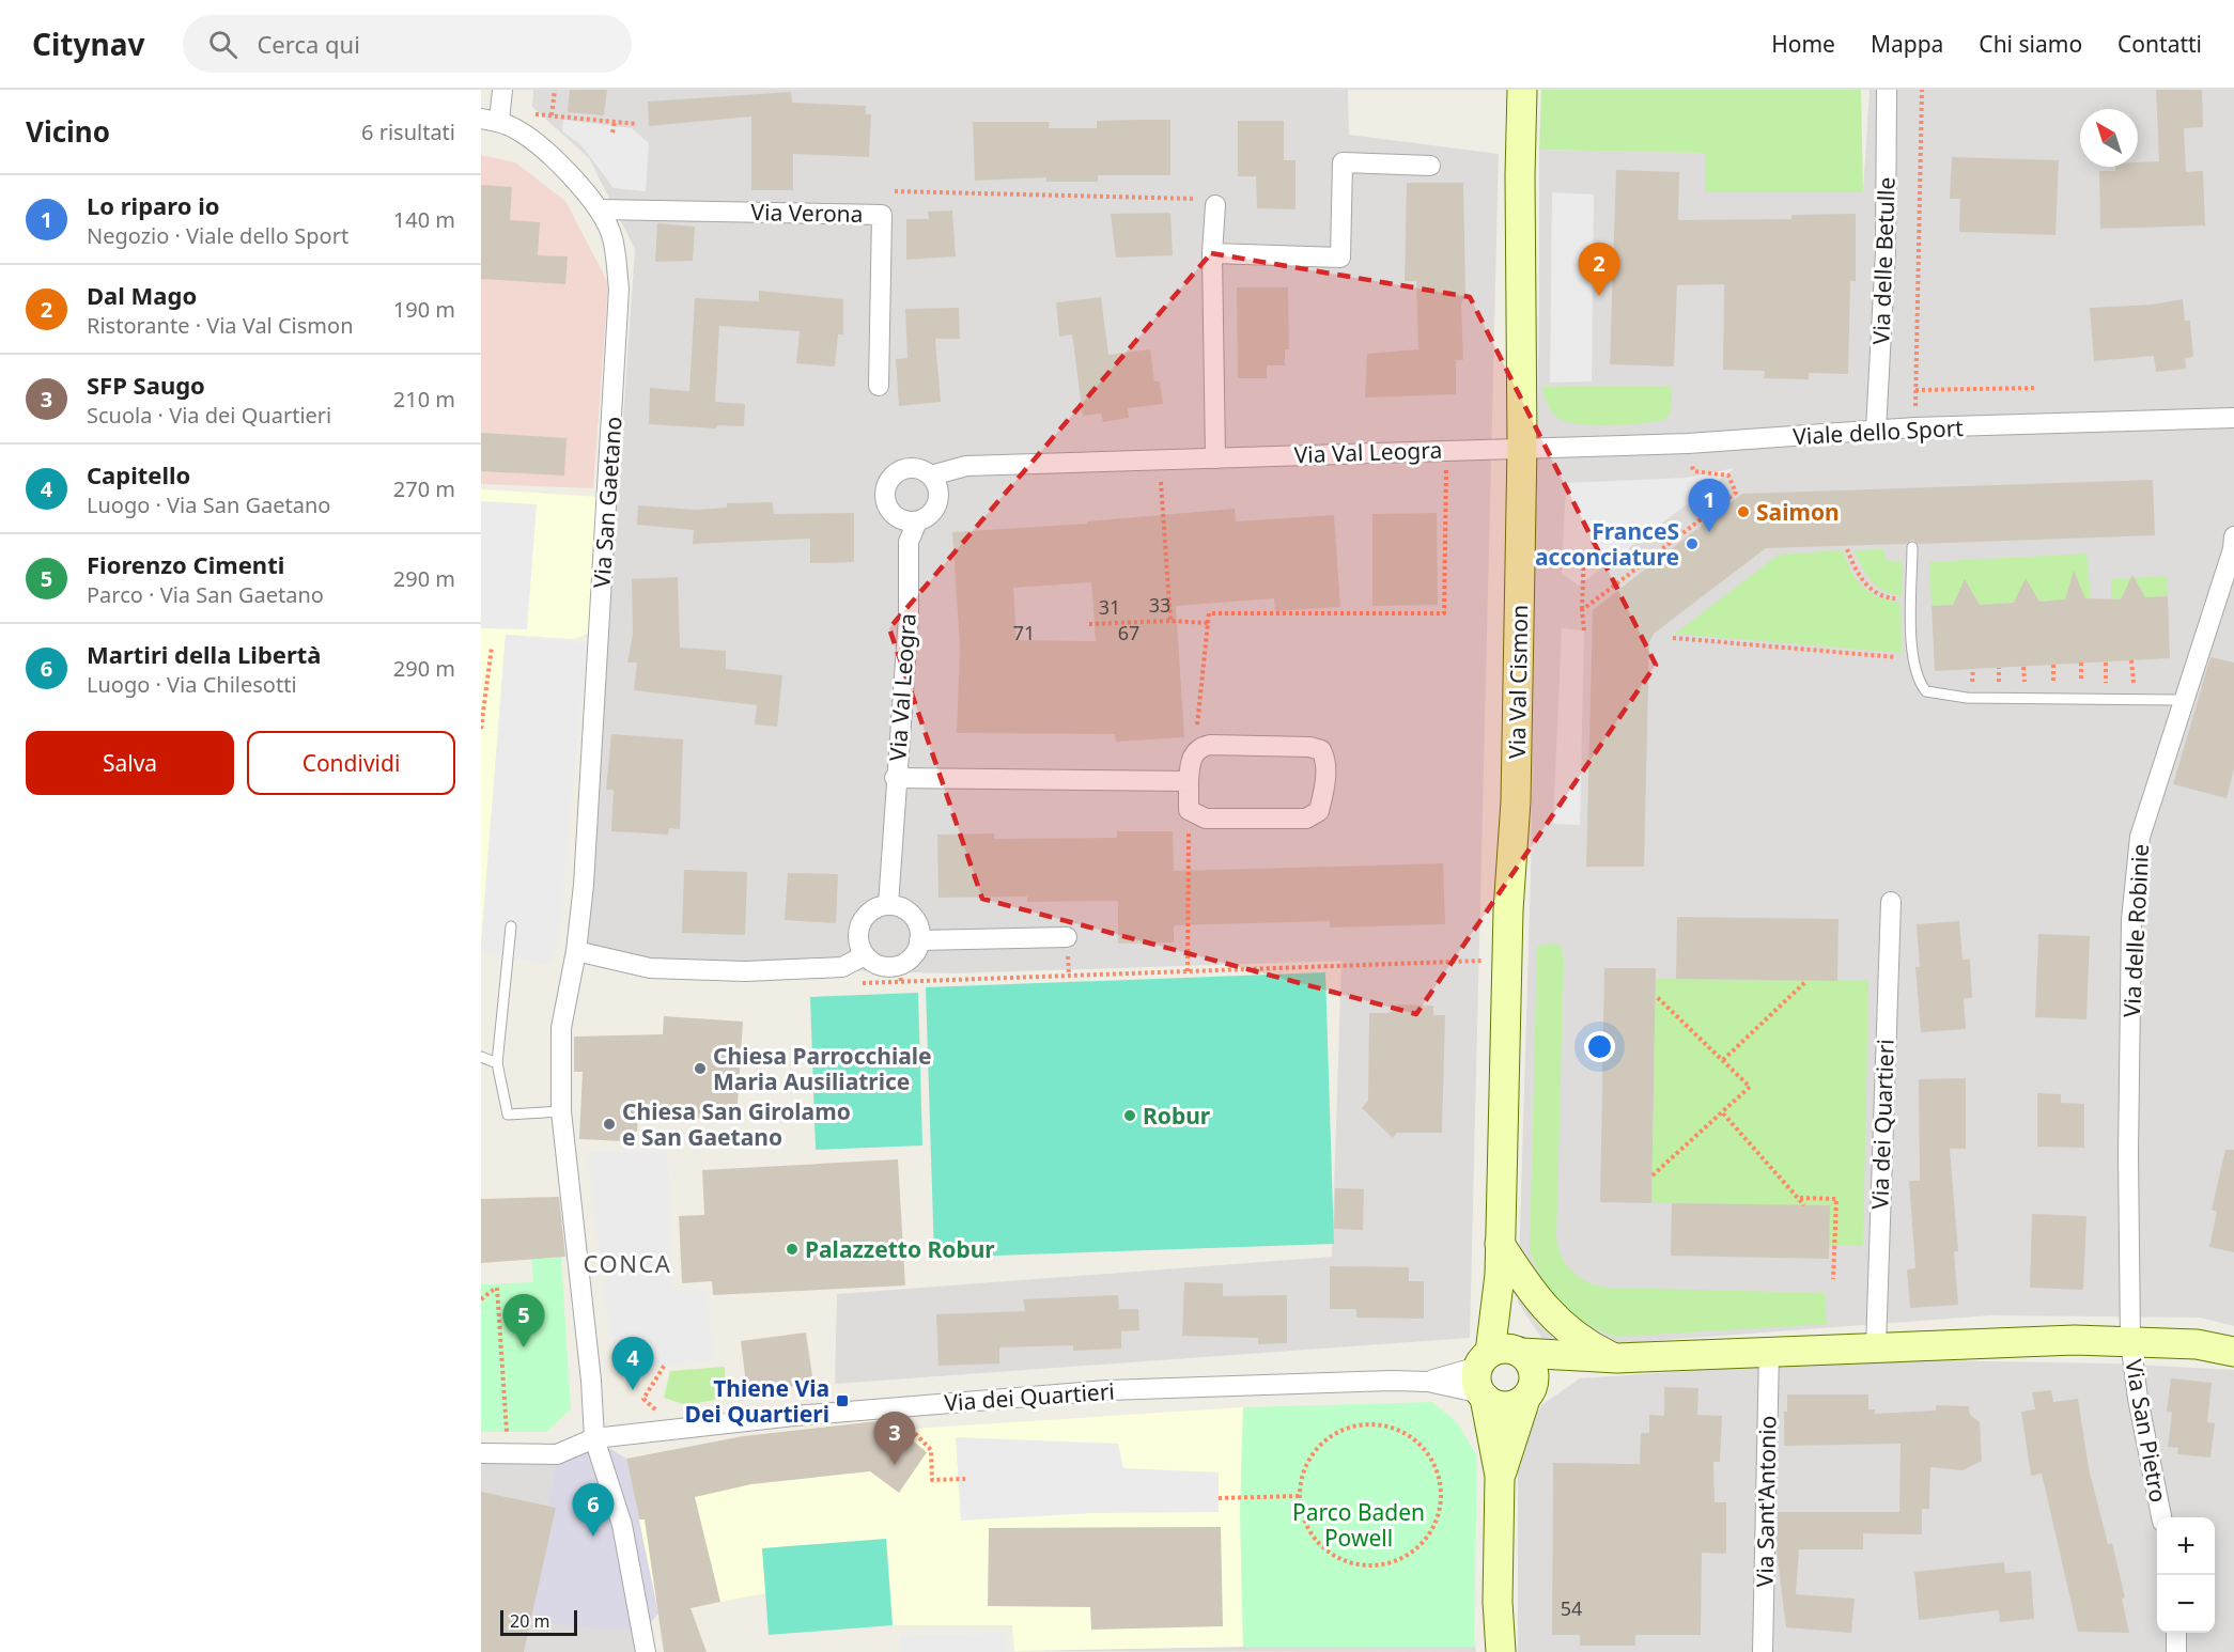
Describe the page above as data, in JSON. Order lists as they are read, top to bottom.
{
  "streets": {
    "main road": ["Via Val Cismon"],
    "street": [
      "Via Verona",
      "Via delle Betulle",
      "Viale dello Sport",
      "Via Val Leogra",
      "Via San Gaetano",
      "Via delle Robinie",
      "Via dei Quartieri",
      "Via San Pietro",
      "Via Sant'Antonio"
    ]
  },
  "crossings": [
    ["Via Verona", "Via San Gaetano"],
    ["Via delle Betulle", "Viale dello Sport"],
    ["Viale dello Sport", "Via Val Leogra"],
    ["Viale dello Sport", "Via Val Cismon"],
    ["Via Val Leogra", "Via Val Cismon"],
    ["Via San Gaetano", "Via dei Quartieri"],
    ["Via Val Cismon", "Via dei Quartieri"],
    ["Via delle Robinie", "Via San Pietro"]
  ],
  "districts": ["CONCA"],
  "parks": ["Parco Baden Powell"],
  "places": {
    "other": [
      "Saimon",
      "FranceS acconciature",
      "Chiesa Parrocchiale Maria Ausiliatrice",
      "Robur",
      "Chiesa San Girolamo e San Gaetano",
      "Palazzetto Robur"
    ],
    "transit": ["Thiene Via Dei Quartieri"]
  },
  "house_numbers": [
    "33",
    "31",
    "71",
    "67",
    "54"
  ],
  "scale_bar": "20 m",
  "north": "top left",
  "page": {
    "header": "Citynav",
    "search": "Cerca qui",
    "nav": [
      "Home",
      "Mappa",
      "Chi siamo",
      "Contatti"
    ],
    "heading": ["Vicino", "6 risultati"],
    "list": [
      {
        "mark": "1",
        "name": "Lo riparo io",
        "note": "Negozio · Viale dello Sport",
        "value": "140 m"
      },
      {
        "mark": "2",
        "name": "Dal Mago",
        "note": "Ristorante · Via Val Cismon",
        "value": "190 m"
      },
      {
        "mark": "3",
        "name": "SFP Saugo",
        "note": "Scuola · Via dei Quartieri",
        "value": "210 m"
      },
      {
        "mark": "4",
        "name": "Capitello",
        "note": "Luogo · Via San Gaetano",
        "value": "270 m"
      },
      {
        "mark": "5",
        "name": "Fiorenzo Cimenti",
        "note": "Parco · Via San Gaetano",
        "value": "290 m"
      },
      {
        "mark": "6",
        "name": "Martiri della Libertà",
        "note": "Luogo · Via Chilesotti",
        "value": "290 m"
      }
    ],
    "pins": [
      "2",
      "1",
      "5",
      "4",
      "3",
      "6"
    ],
    "buttons": ["Salva", "Condividi"],
    "map_buttons": ["+", "−"],
    "scale": "20 m"
  }
}
